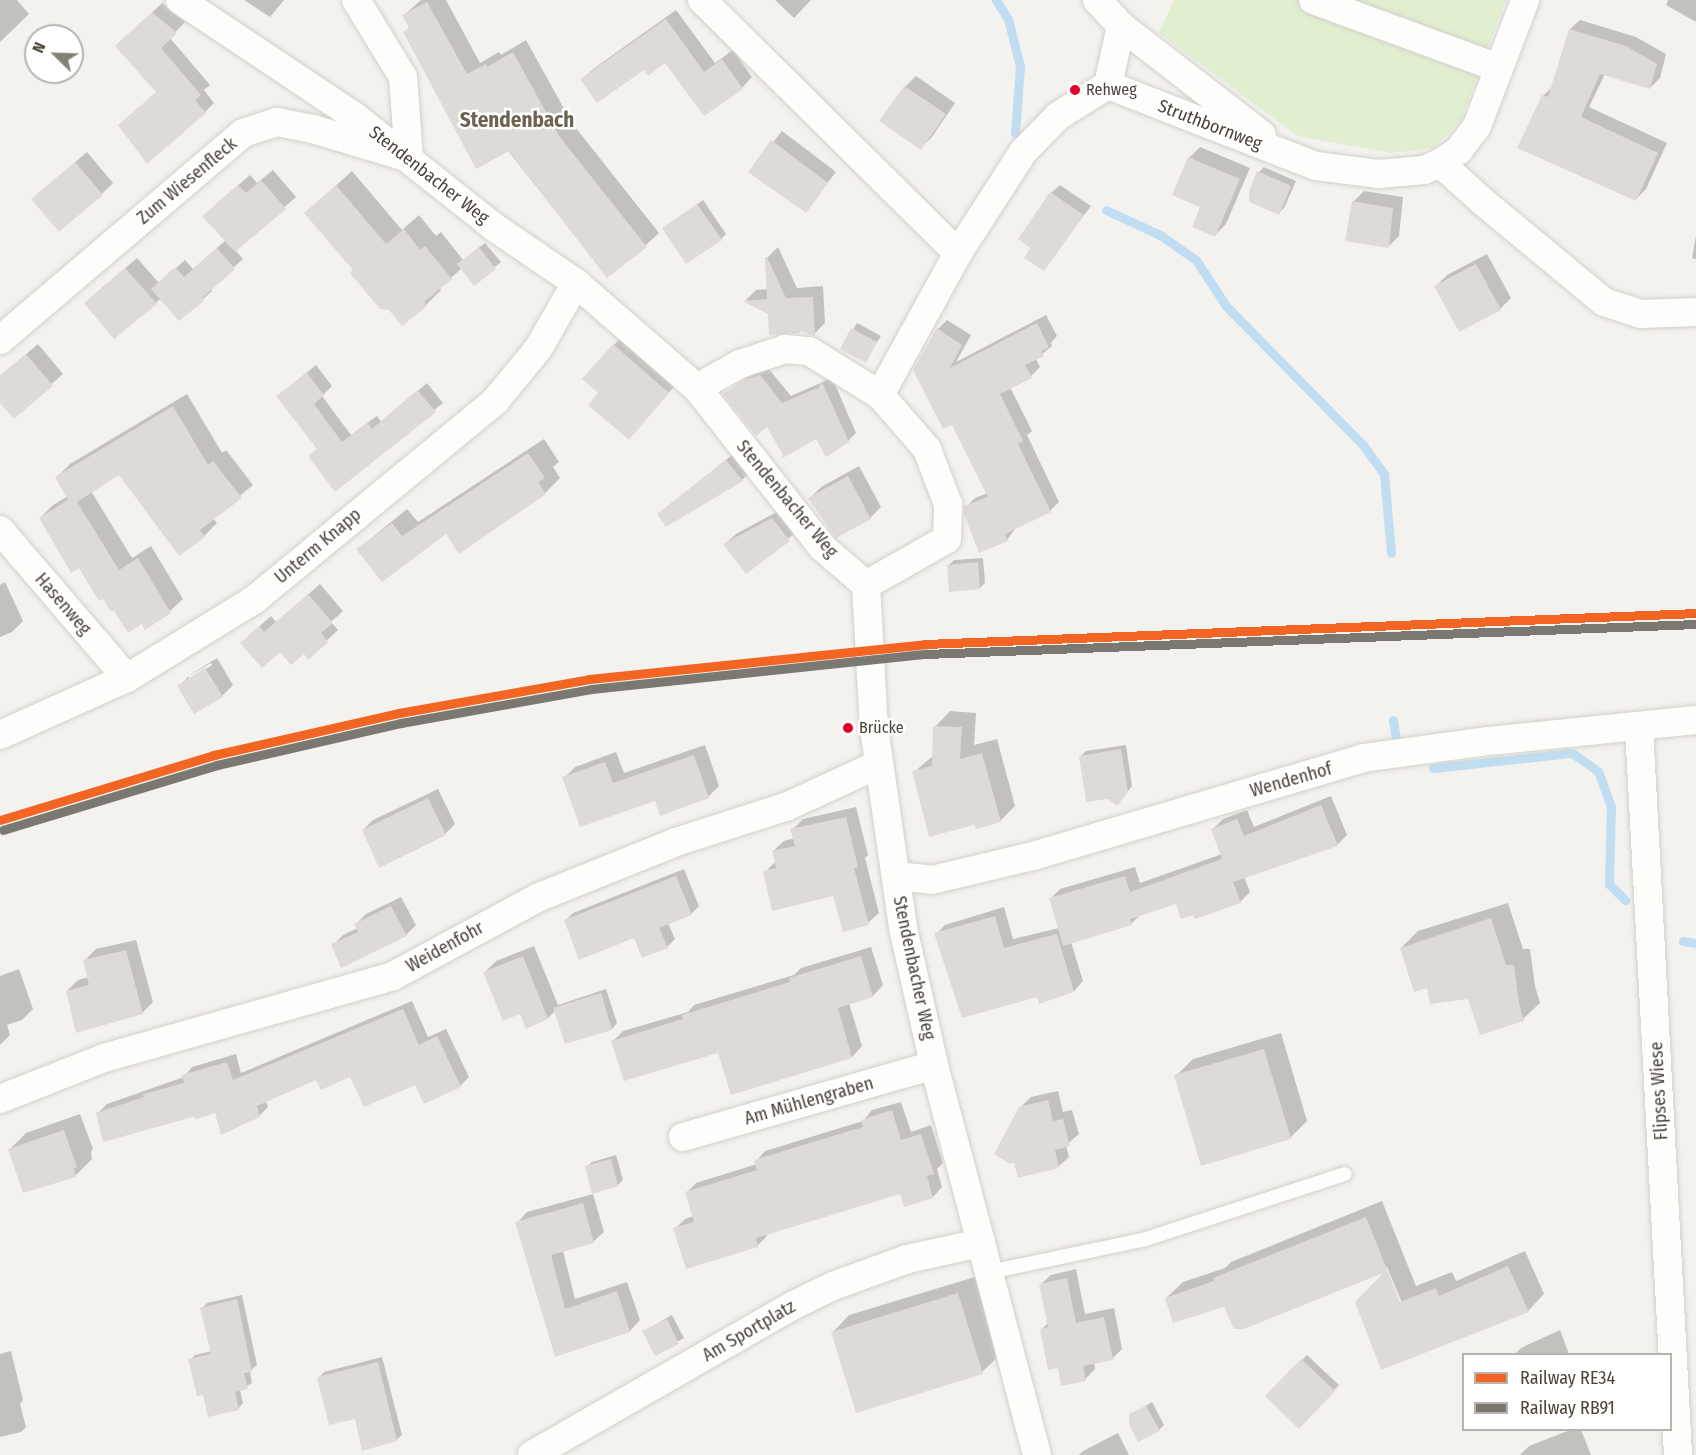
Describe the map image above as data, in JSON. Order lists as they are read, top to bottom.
{
  "streets": {
    "street": [
      "Struthbornweg",
      "Stendenbacher Weg",
      "Zum Wiesenfleck",
      "Unterm Knapp",
      "Hasenweg",
      "Wendenhof",
      "Weidenfohr",
      "Flipses Wiese",
      "Am Mühlengraben",
      "Am Sportplatz"
    ]
  },
  "crossings": [
    ["Stendenbacher Weg", "Zum Wiesenfleck"],
    ["Stendenbacher Weg", "Unterm Knapp"],
    ["Stendenbacher Weg", "Wendenhof"],
    ["Stendenbacher Weg", "Weidenfohr"],
    ["Stendenbacher Weg", "Am Mühlengraben"],
    ["Stendenbacher Weg", "Am Sportplatz"],
    ["Unterm Knapp", "Hasenweg"],
    ["Wendenhof", "Flipses Wiese"]
  ],
  "districts": ["Stendenbach"],
  "places": ["Rehweg", "Brücke"],
  "lines": ["rail line RE34", "rail line RB91"],
  "legend": ["Railway RE34", "Railway RB91"],
  "north": "top left"
}
